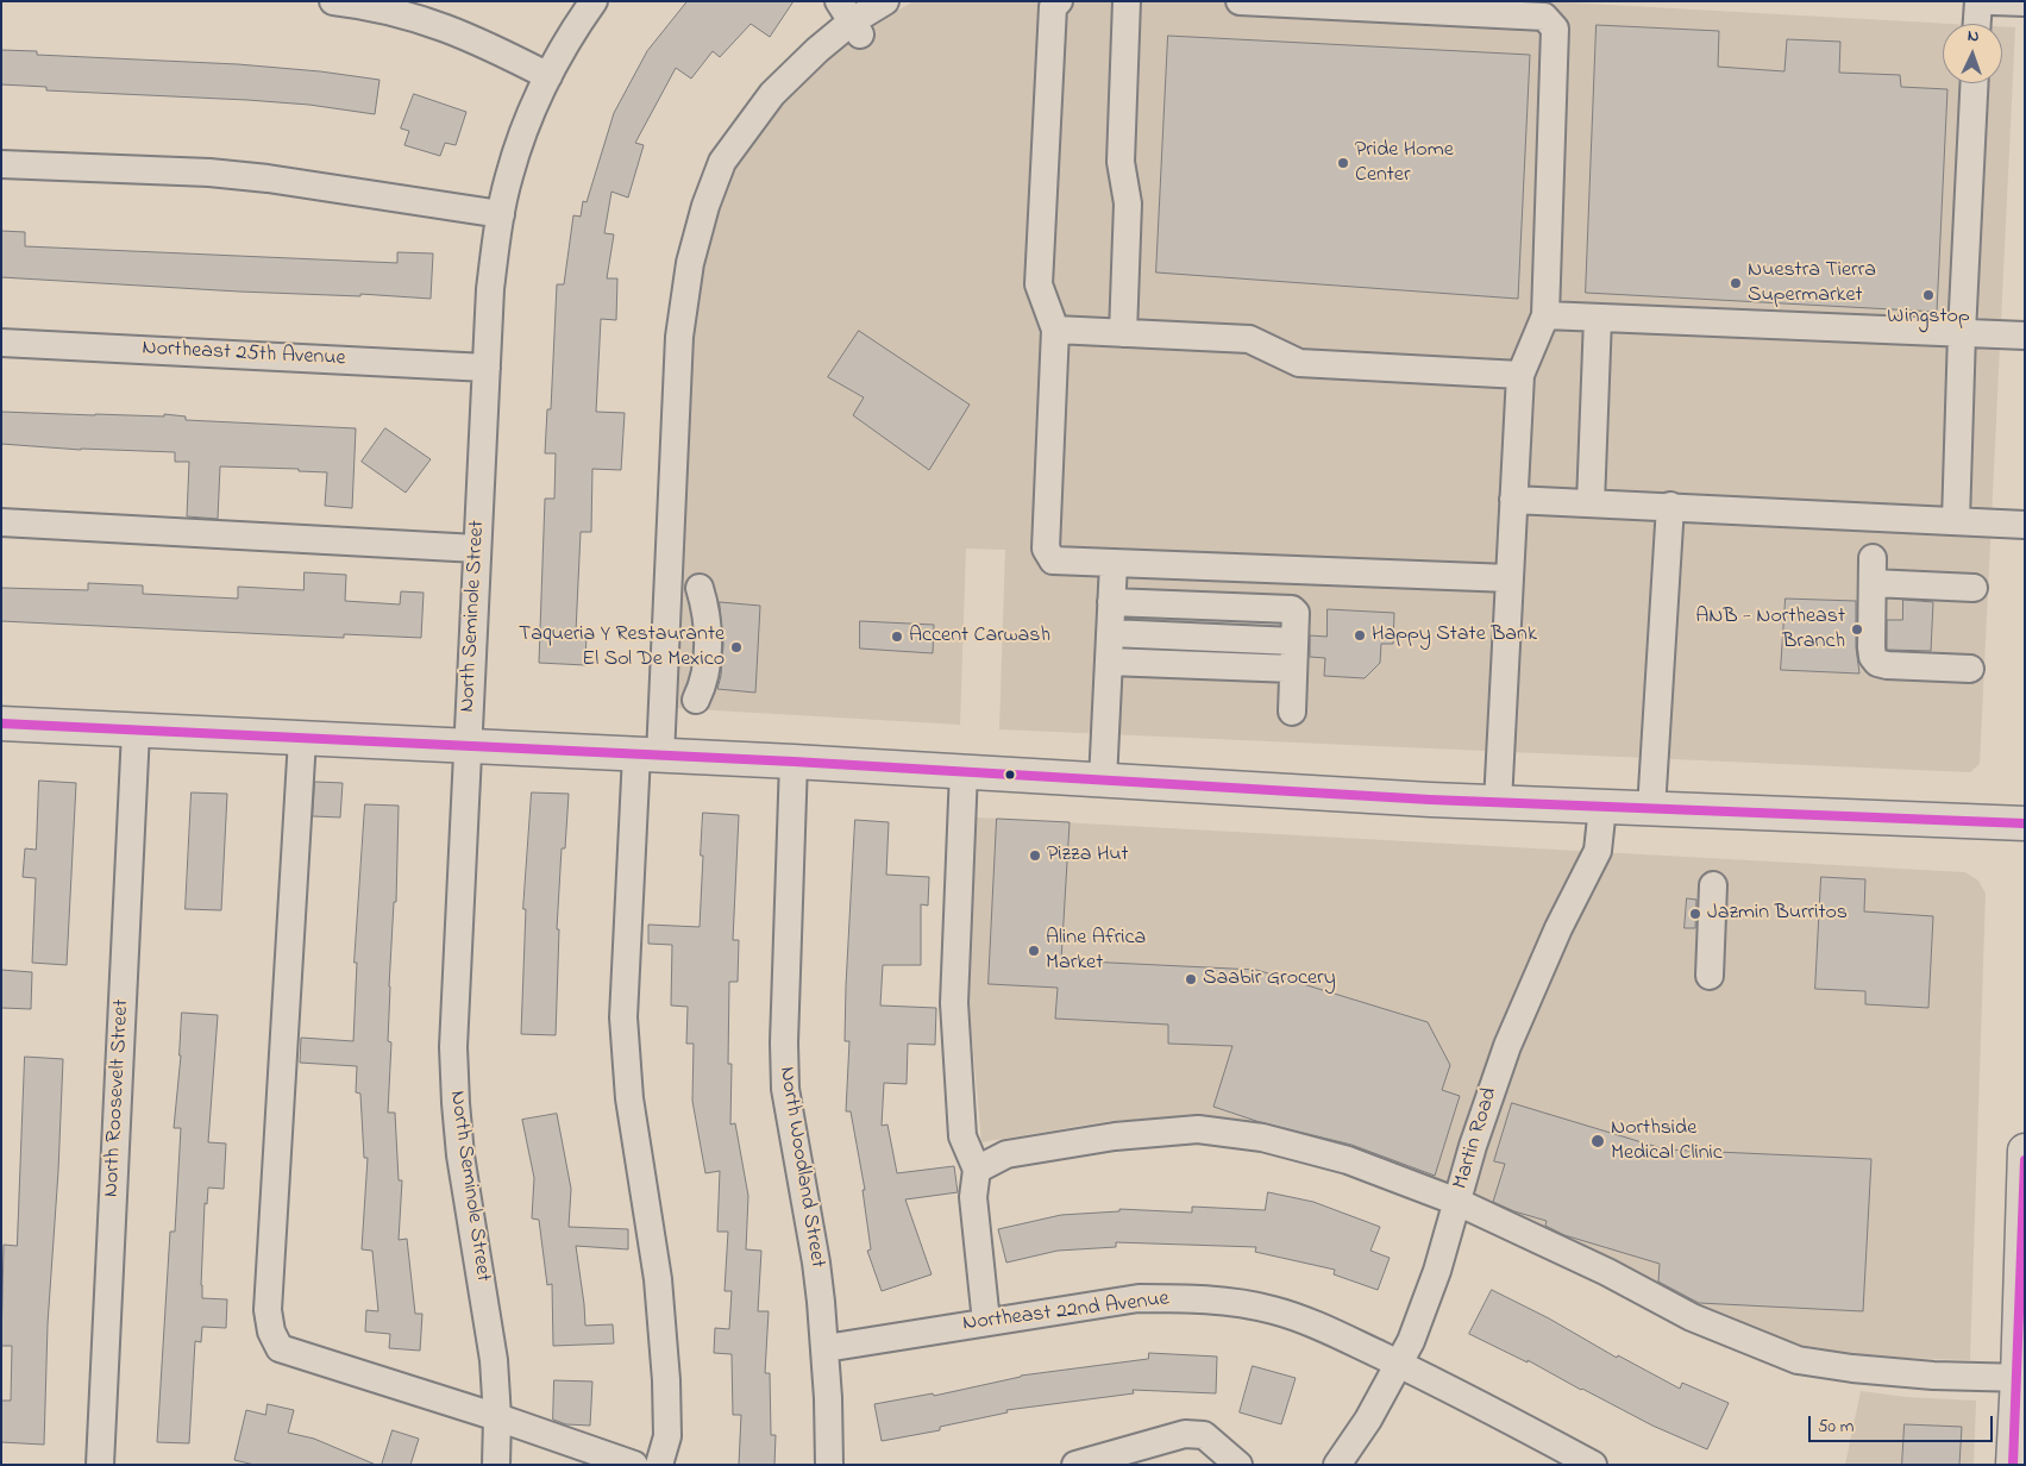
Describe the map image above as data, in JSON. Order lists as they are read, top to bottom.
{
  "streets": {
    "street": [
      "Northeast 25th Avenue",
      "North Seminole Street",
      "North Roosevelt Street",
      "Martin Road",
      "North Woodland Street",
      "Northeast 22nd Avenue"
    ]
  },
  "crossings": [
    ["Northeast 25th Avenue", "North Seminole Street"],
    ["Martin Road", "Northeast 22nd Avenue"],
    ["North Woodland Street", "Northeast 22nd Avenue"]
  ],
  "places": [
    "Pride Home Center",
    "Nuestra Tierra Supermarket",
    "Wingstop",
    "ANB - Northeast Branch",
    "Happy State Bank",
    "Accent Carwash",
    "Taqueria Y Restaurante El Sol De Mexico",
    "Pizza Hut",
    "Jazmin Burritos",
    "Aline Africa Market",
    "Saabir Grocery",
    "Northside Medical Clinic"
  ],
  "scale_bar": "50 m",
  "north": "top"
}
